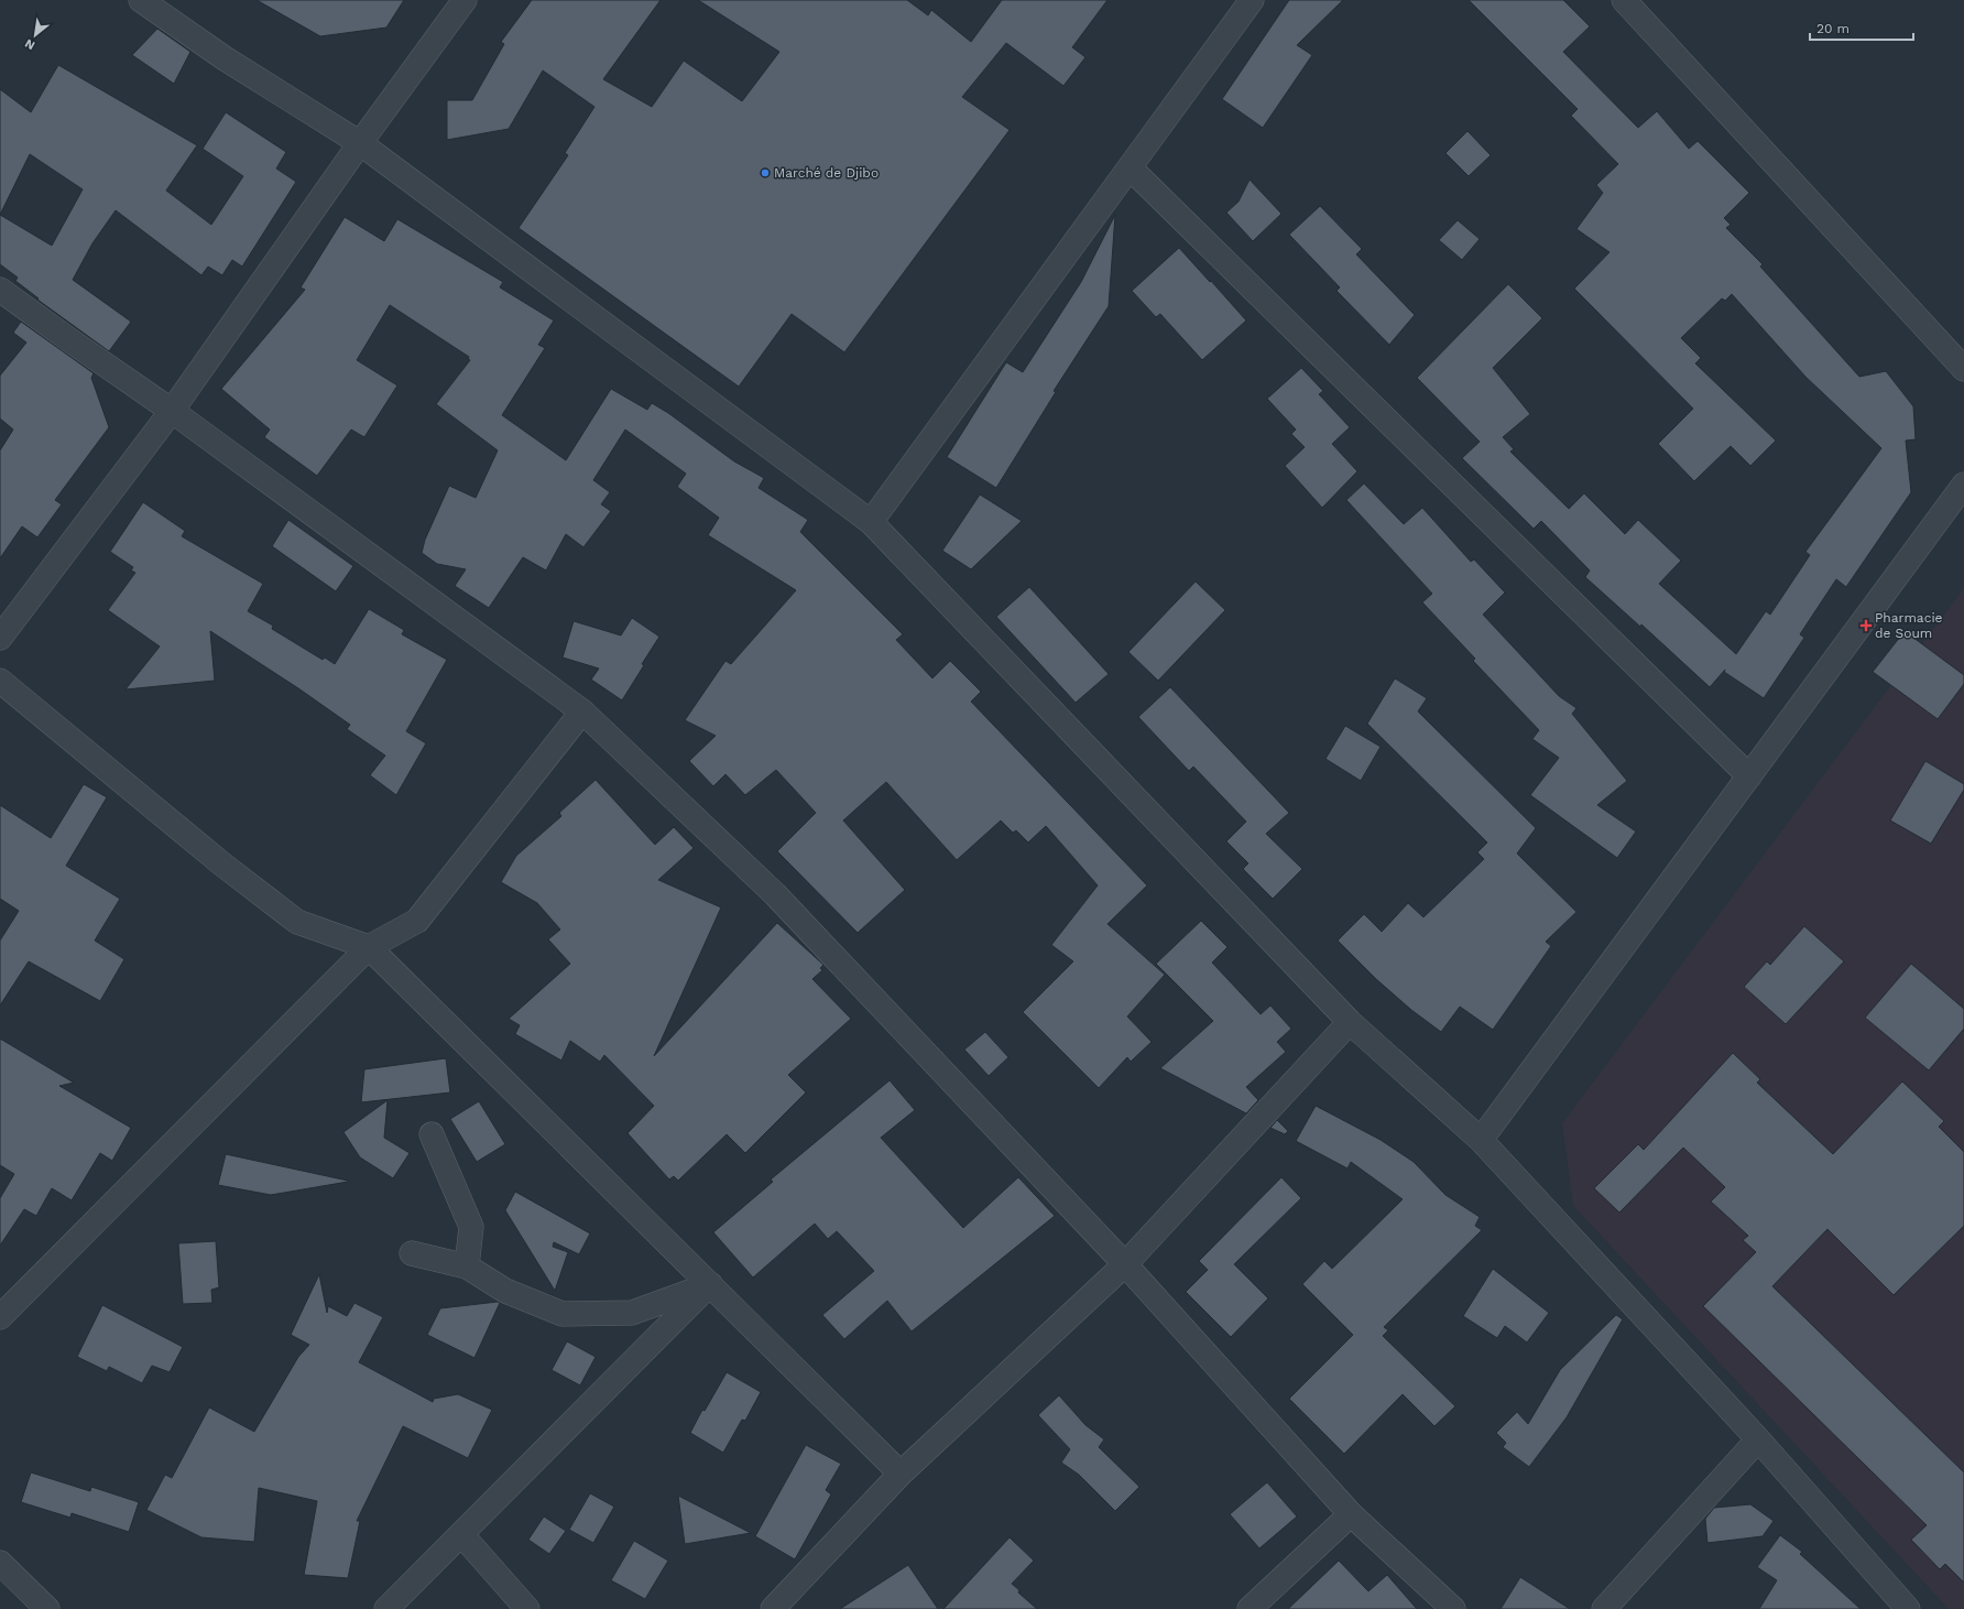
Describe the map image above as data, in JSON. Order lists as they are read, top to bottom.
{
  "places": {
    "other": ["Marché de Djibo"],
    "health": ["Pharmacie de Soum"]
  },
  "scale_bar": "20 m",
  "north": "bottom left"
}
